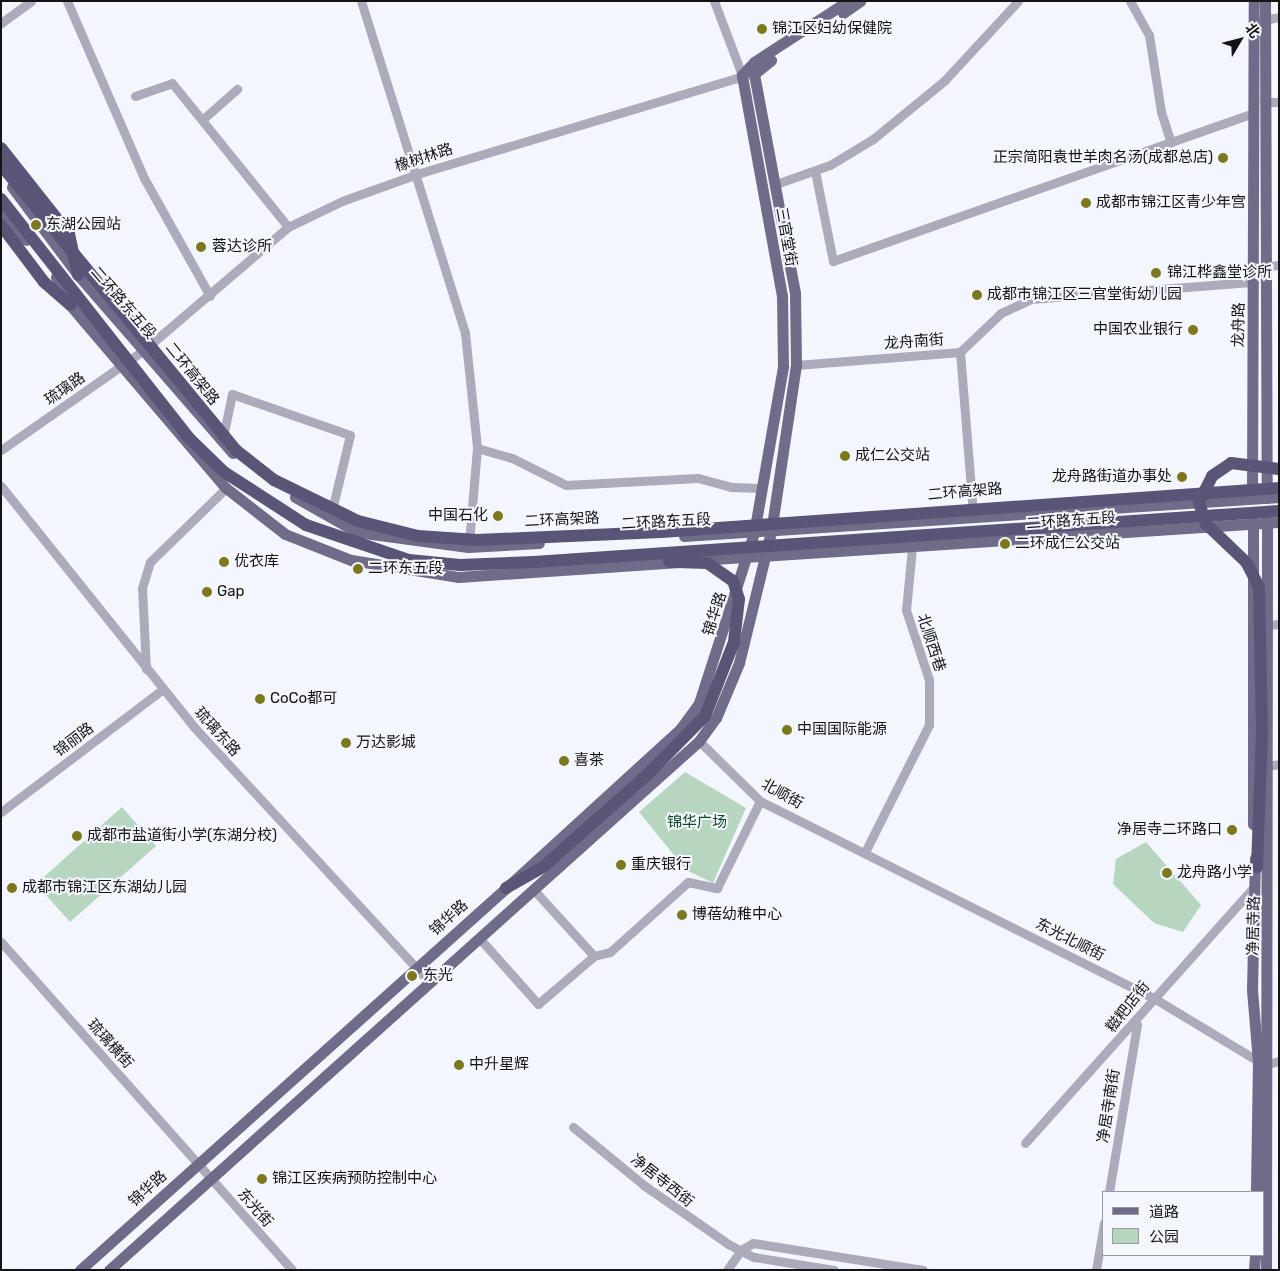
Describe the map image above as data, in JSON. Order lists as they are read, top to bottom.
{
  "streets": {
    "highway": ["二环高架路"],
    "main road": [
      "三官堂街",
      "二环路东五段",
      "龙舟路",
      "锦华路",
      "净居寺路"
    ],
    "street": [
      "橡树林路",
      "龙舟南街",
      "琉璃路",
      "北顺西巷",
      "琉璃东路",
      "锦丽路",
      "北顺街",
      "东光北顺街",
      "糍粑店街",
      "琉璃横街",
      "净居寺南街",
      "净居寺西街",
      "东光街"
    ]
  },
  "crossings": [
    ["橡树林路", "三官堂街"],
    ["橡树林路", "二环路东五段"],
    ["橡树林路", "琉璃路"],
    ["三官堂街", "二环路东五段"],
    ["三官堂街", "龙舟南街"],
    ["三官堂街", "锦华路"],
    ["二环路东五段", "龙舟路"],
    ["二环路东五段", "琉璃路"],
    ["二环路东五段", "锦华路"],
    ["二环路东五段", "北顺西巷"],
    ["二环路东五段", "净居寺路"],
    ["龙舟路", "龙舟南街"],
    ["龙舟路", "净居寺路"],
    ["锦华路", "琉璃东路"],
    ["锦华路", "琉璃横街"],
    ["锦华路", "东光街"],
    ["北顺西巷", "北顺街"],
    ["北顺西巷", "东光北顺街"],
    ["琉璃东路", "锦丽路"],
    ["北顺街", "东光北顺街"],
    ["净居寺路", "东光北顺街"],
    ["净居寺路", "糍粑店街"],
    ["东光北顺街", "糍粑店街"],
    ["糍粑店街", "净居寺南街"],
    ["琉璃横街", "东光街"]
  ],
  "parks": ["锦华广场"],
  "places": [
    "锦江区妇幼保健院",
    "正宗简阳袁世羊肉名汤(成都总店)",
    "成都市锦江区青少年宫",
    "东湖公园站",
    "蓉达诊所",
    "锦江桦鑫堂诊所",
    "成都市锦江区三官堂街幼儿园",
    "中国农业银行",
    "成仁公交站",
    "龙舟路街道办事处",
    "中国石化",
    "二环成仁公交站",
    "优衣库",
    "二环东五段",
    "Gap",
    "CoCo都可",
    "中国国际能源",
    "万达影城",
    "喜茶",
    "净居寺二环路口",
    "成都市盐道街小学(东湖分校)",
    "重庆银行",
    "龙舟路小学",
    "成都市锦江区东湖幼儿园",
    "博蓓幼稚中心",
    "东光",
    "中升星辉",
    "锦江区疾病预防控制中心"
  ],
  "legend": ["道路", "公园"],
  "north": "top right"
}
